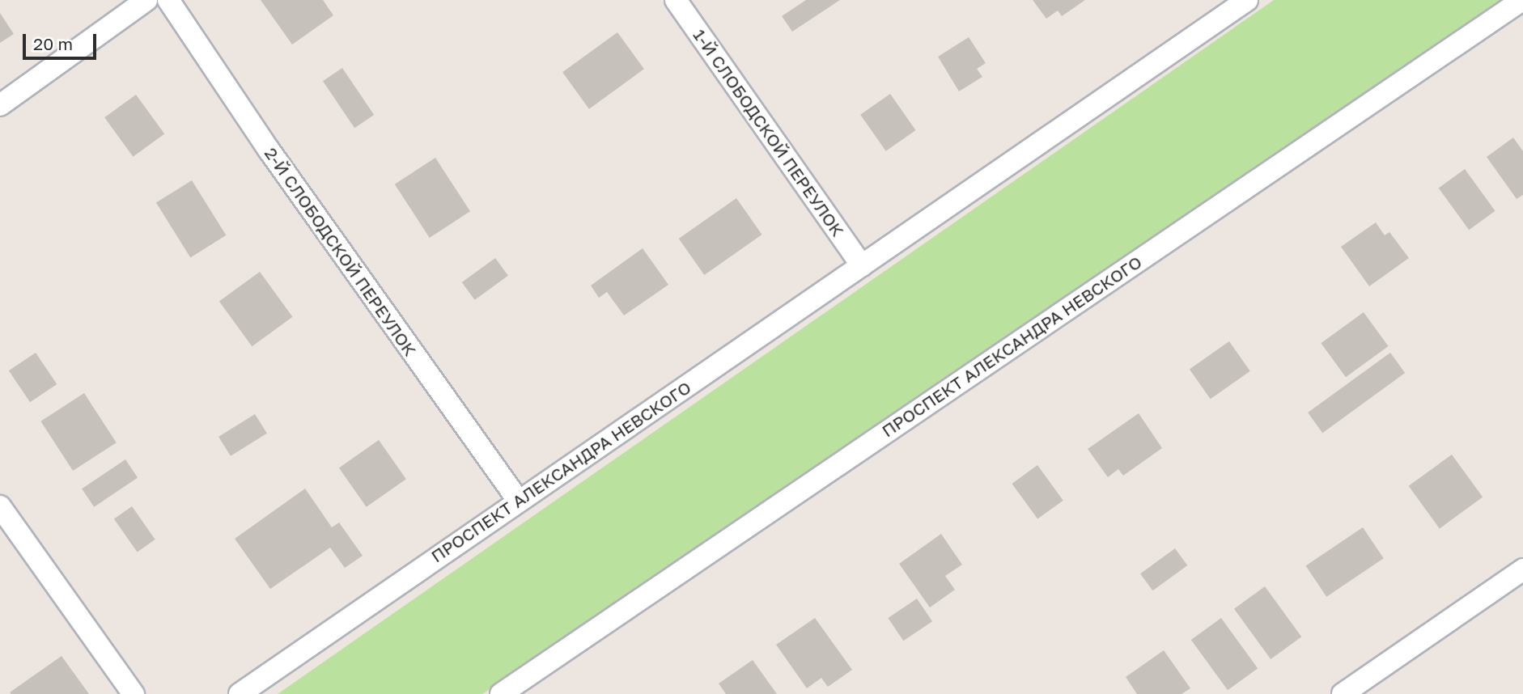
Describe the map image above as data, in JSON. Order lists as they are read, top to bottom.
{
  "streets": {
    "street": ["1-Й СЛОБОДСКОЙ ПЕРЕУЛОК", "2-Й СЛОБОДСКОЙ ПЕРЕУЛОК", "ПРОСПЕКТ АЛЕКСАНДРА НЕВСКОГО"]
  },
  "crossings": [
    ["1-Й СЛОБОДСКОЙ ПЕРЕУЛОК", "ПРОСПЕКТ АЛЕКСАНДРА НЕВСКОГО"],
    ["2-Й СЛОБОДСКОЙ ПЕРЕУЛОК", "ПРОСПЕКТ АЛЕКСАНДРА НЕВСКОГО"]
  ],
  "scale_bar": "20 m"
}
